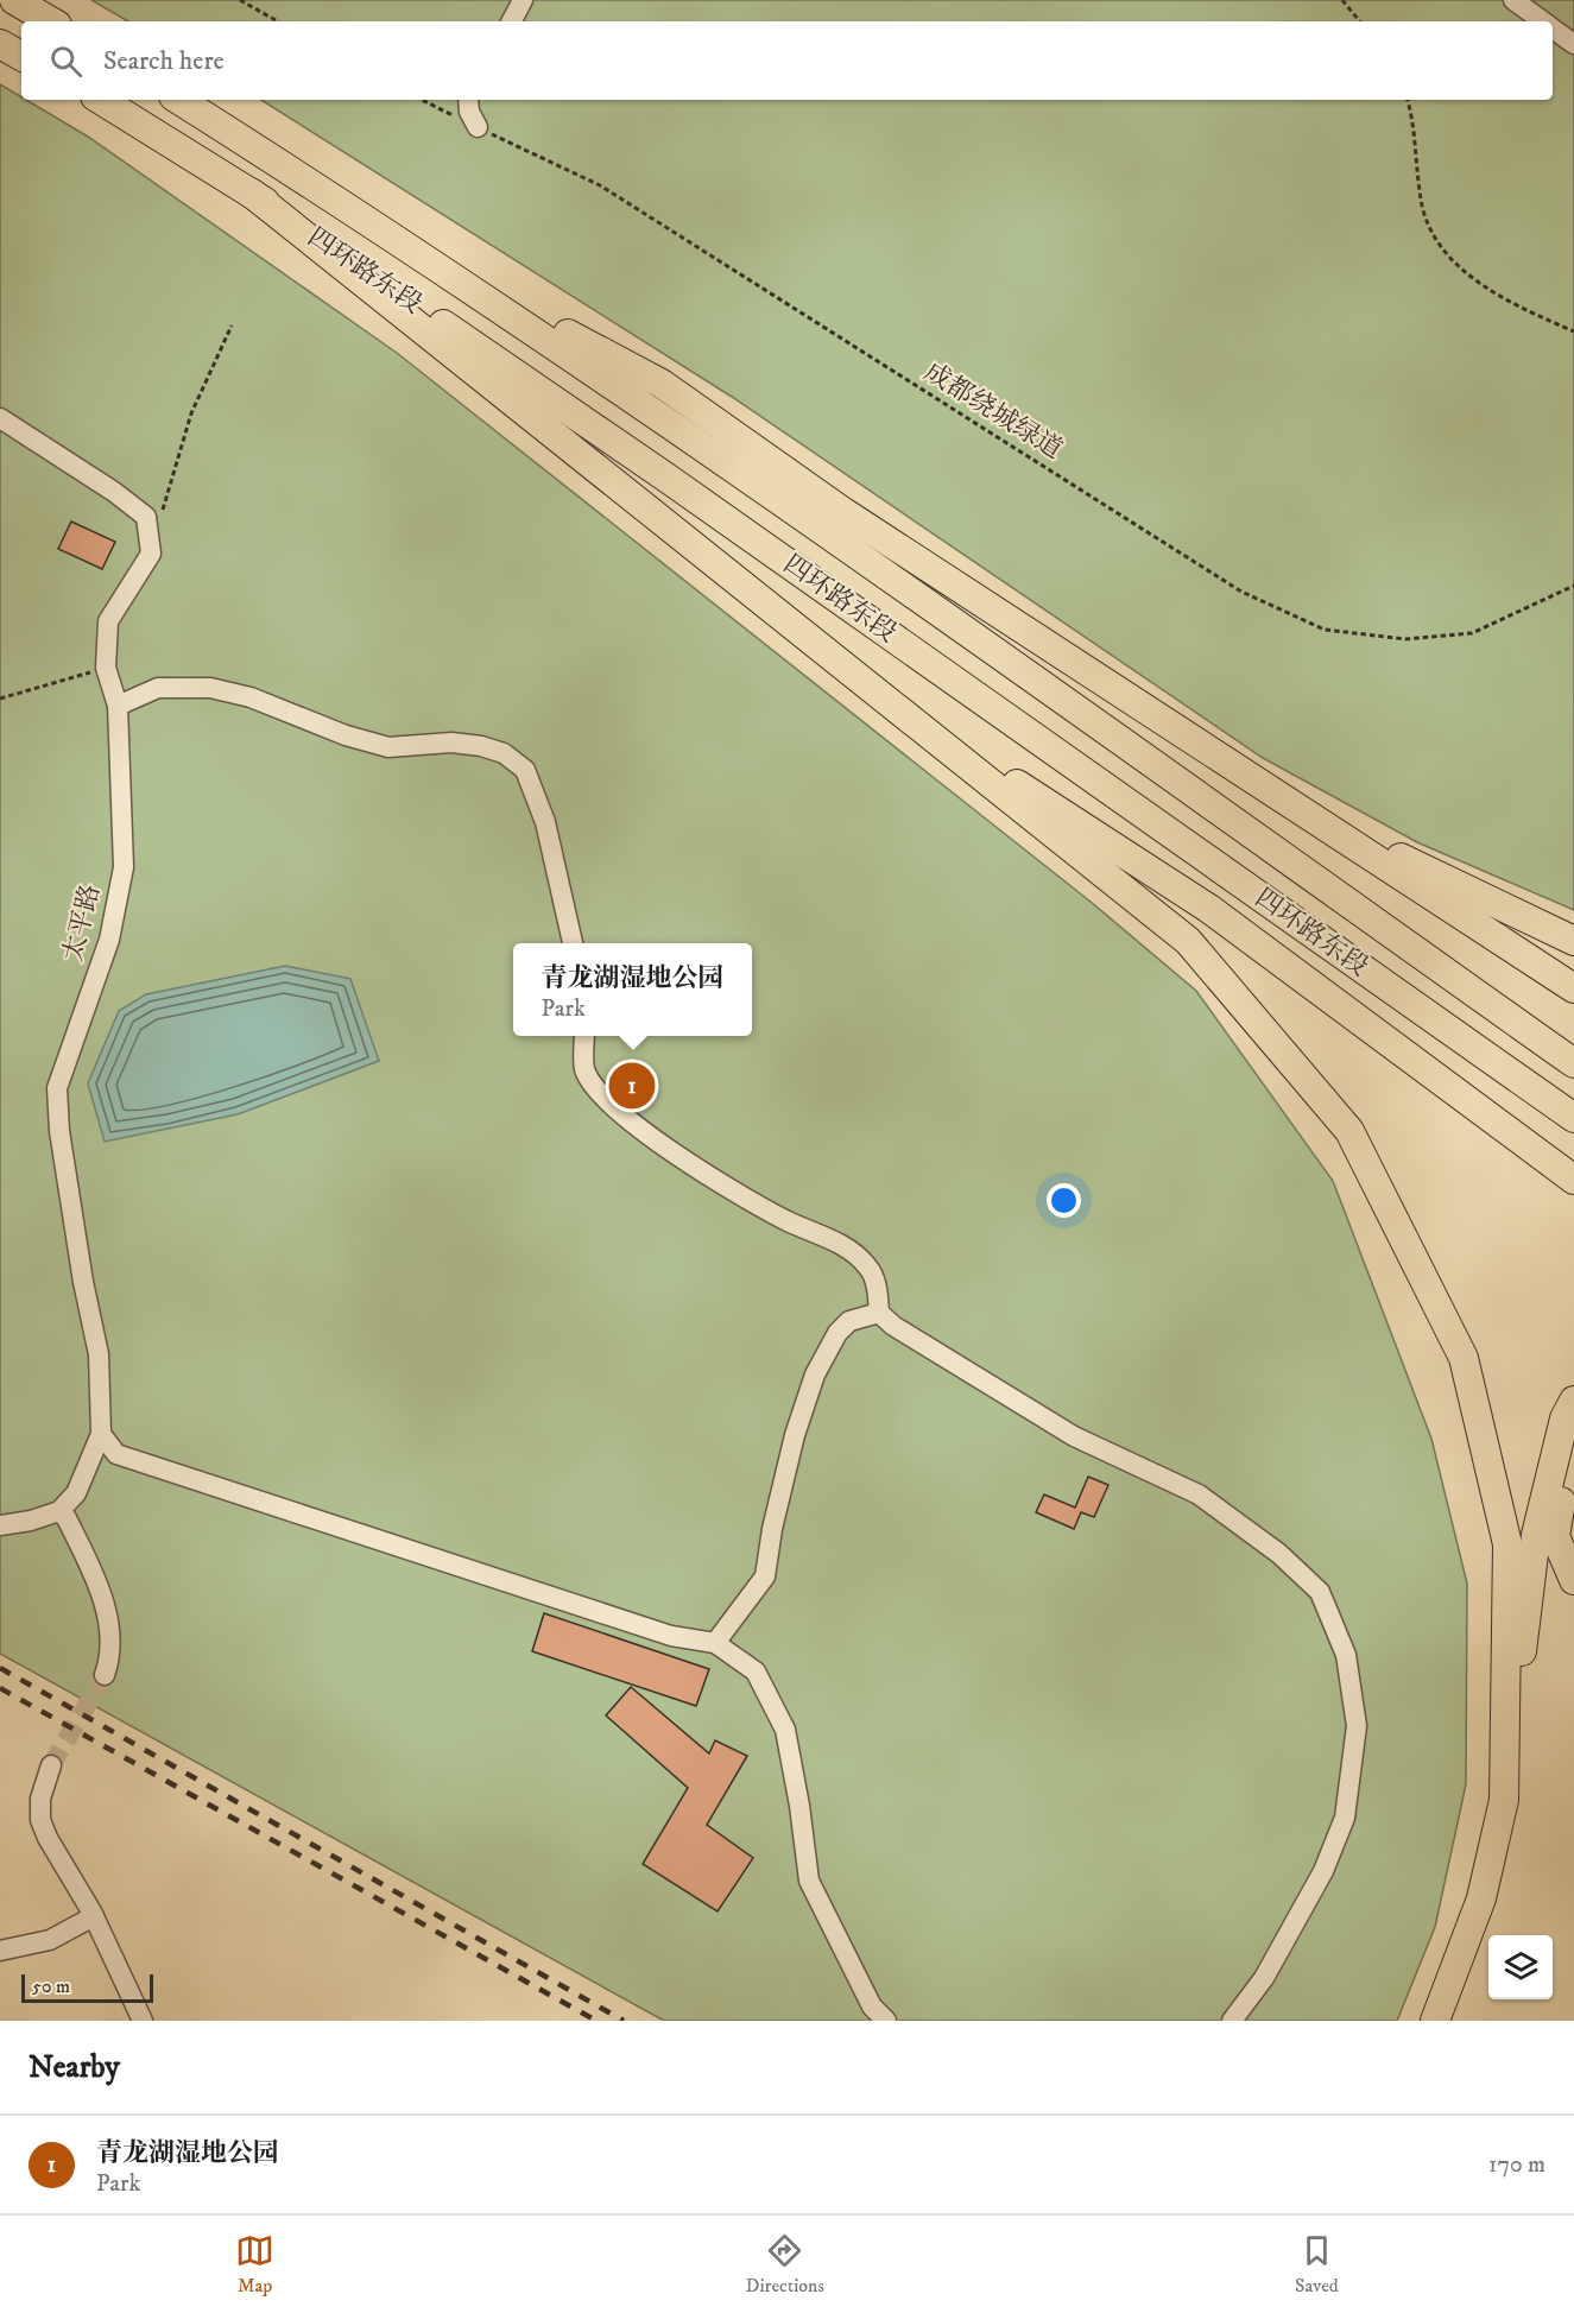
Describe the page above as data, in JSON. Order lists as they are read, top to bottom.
{
  "streets": {
    "highway": ["四环路东段"],
    "street": ["太平路"],
    "path": ["成都绕城绿道"]
  },
  "scale_bar": "50 m",
  "page": {
    "search": "Search here",
    "popup": ["青龙湖湿地公园", "Park"],
    "pins": "1",
    "scale": "50 m",
    "heading": "Nearby",
    "list": [
      {
        "mark": "1",
        "name": "青龙湖湿地公园",
        "note": "Park",
        "value": "170 m"
      }
    ],
    "nav": ["Map", "Directions", "Saved"]
  }
}
